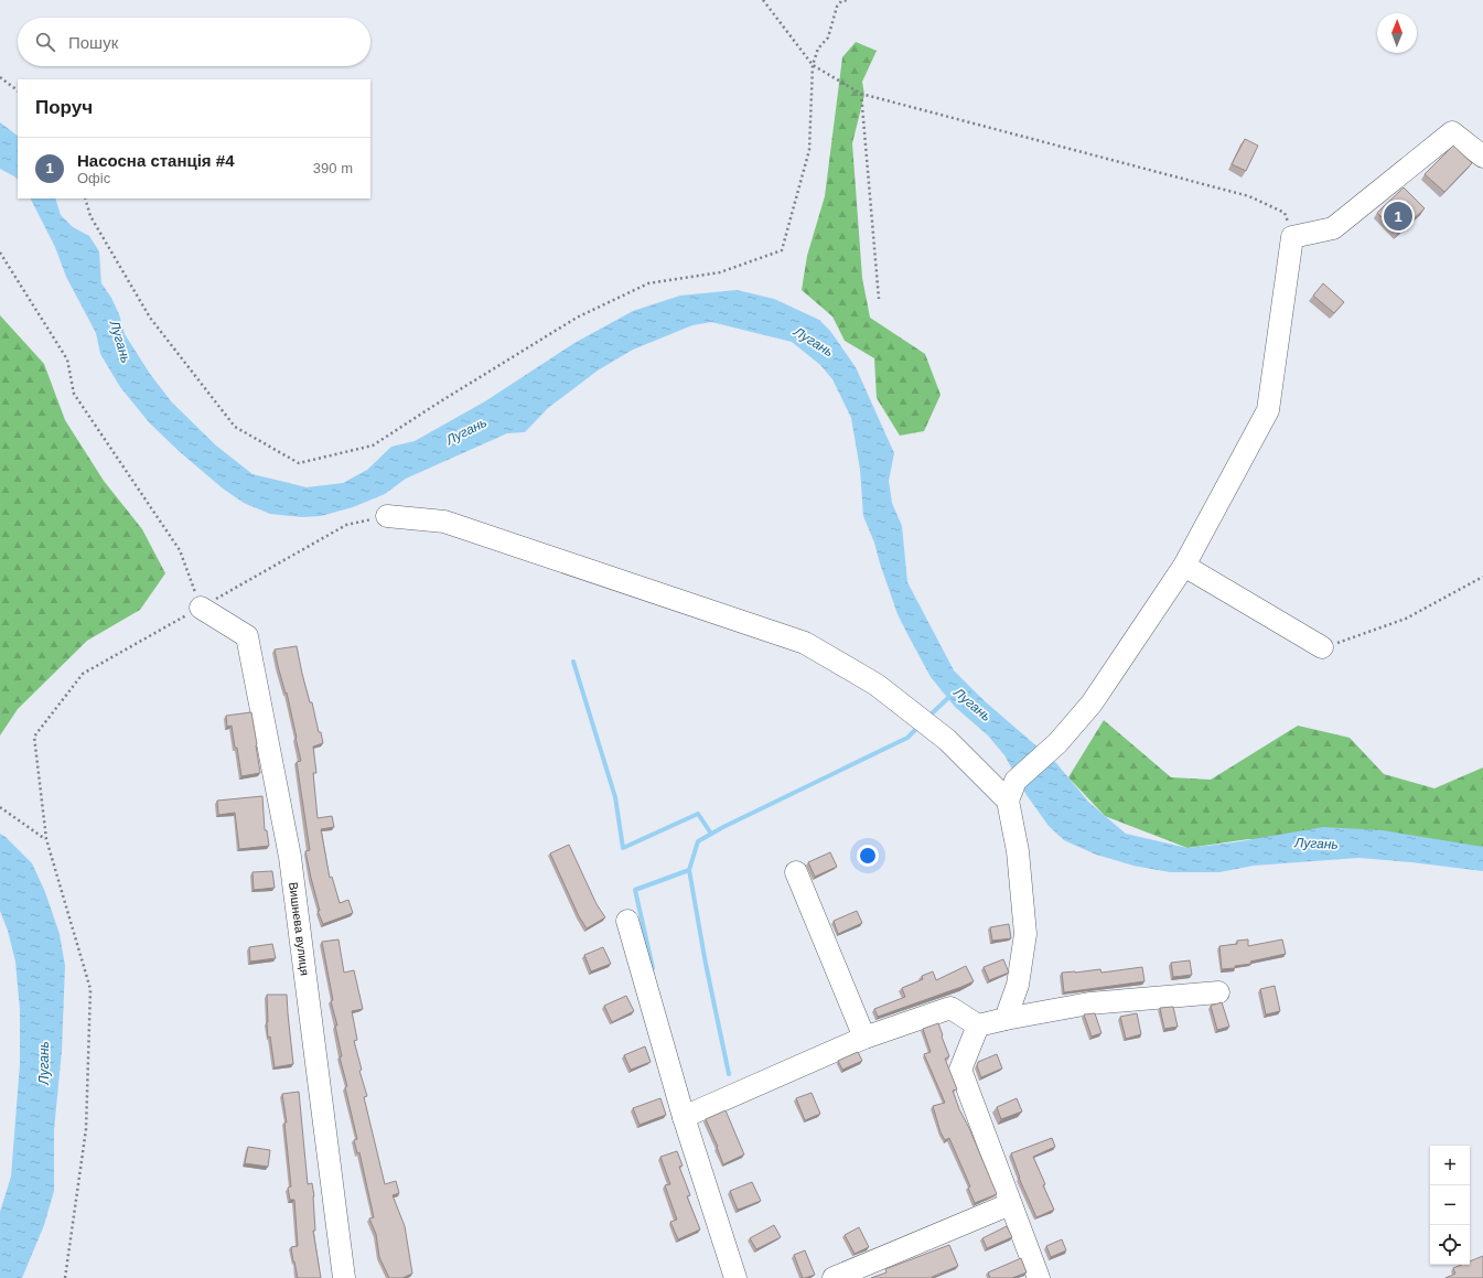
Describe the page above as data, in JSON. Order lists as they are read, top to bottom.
{
  "streets": {
    "street": ["Вишнева вулиця"]
  },
  "water": ["Лугань"],
  "north": "top",
  "page": {
    "search": "Пошук",
    "heading": "Поруч",
    "list": [
      {
        "mark": "1",
        "name": "Насосна станція #4",
        "note": "Офіс",
        "value": "390 m"
      }
    ],
    "pins": "1",
    "map_buttons": ["+", "−"]
  }
}
